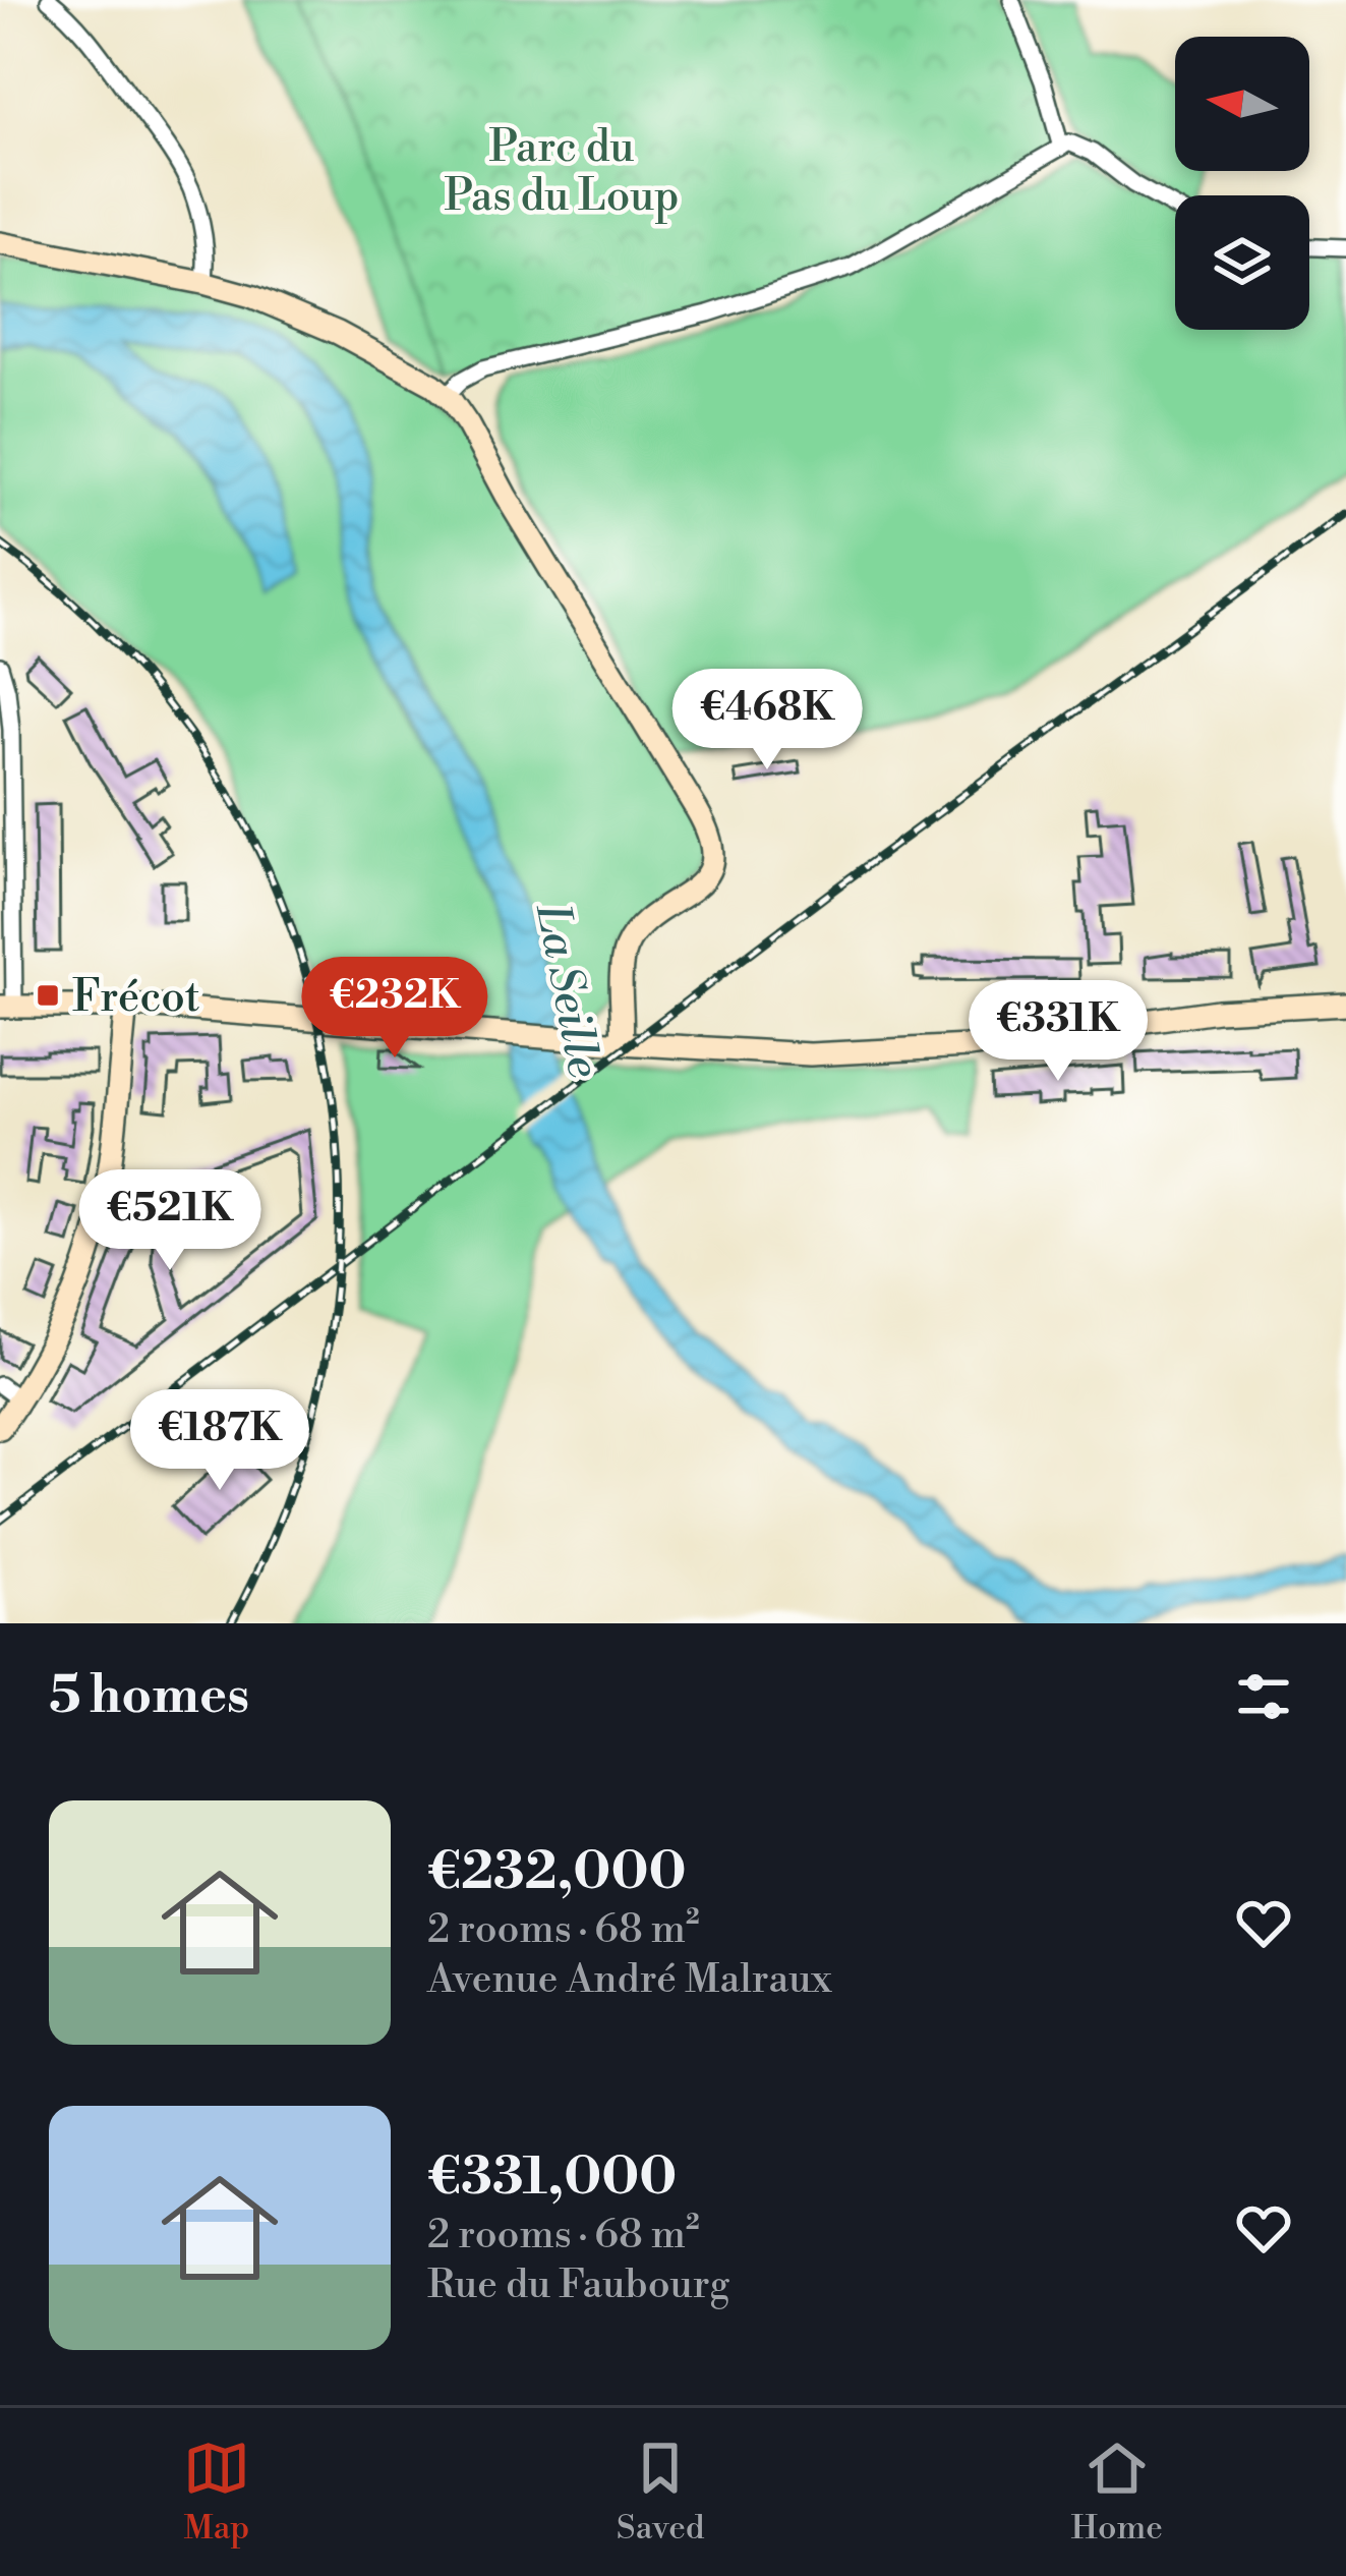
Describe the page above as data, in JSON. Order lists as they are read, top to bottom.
{
  "water": ["La Seille"],
  "parks": ["Parc du Pas du Loup"],
  "places": {
    "transit": ["Frécot"]
  },
  "north": "left",
  "page": {
    "price": [
      "€468K",
      "€232K",
      "€331K",
      "€521K",
      "€187K"
    ],
    "heading": "5 homes",
    "list": [
      {
        "name": "€232,000",
        "note": "2 rooms · 68 m² · Avenue André Malraux"
      },
      {
        "name": "€331,000",
        "note": "2 rooms · 68 m² · Rue du Faubourg"
      }
    ],
    "tabs": ["Map", "Saved", "Home"]
  }
}
